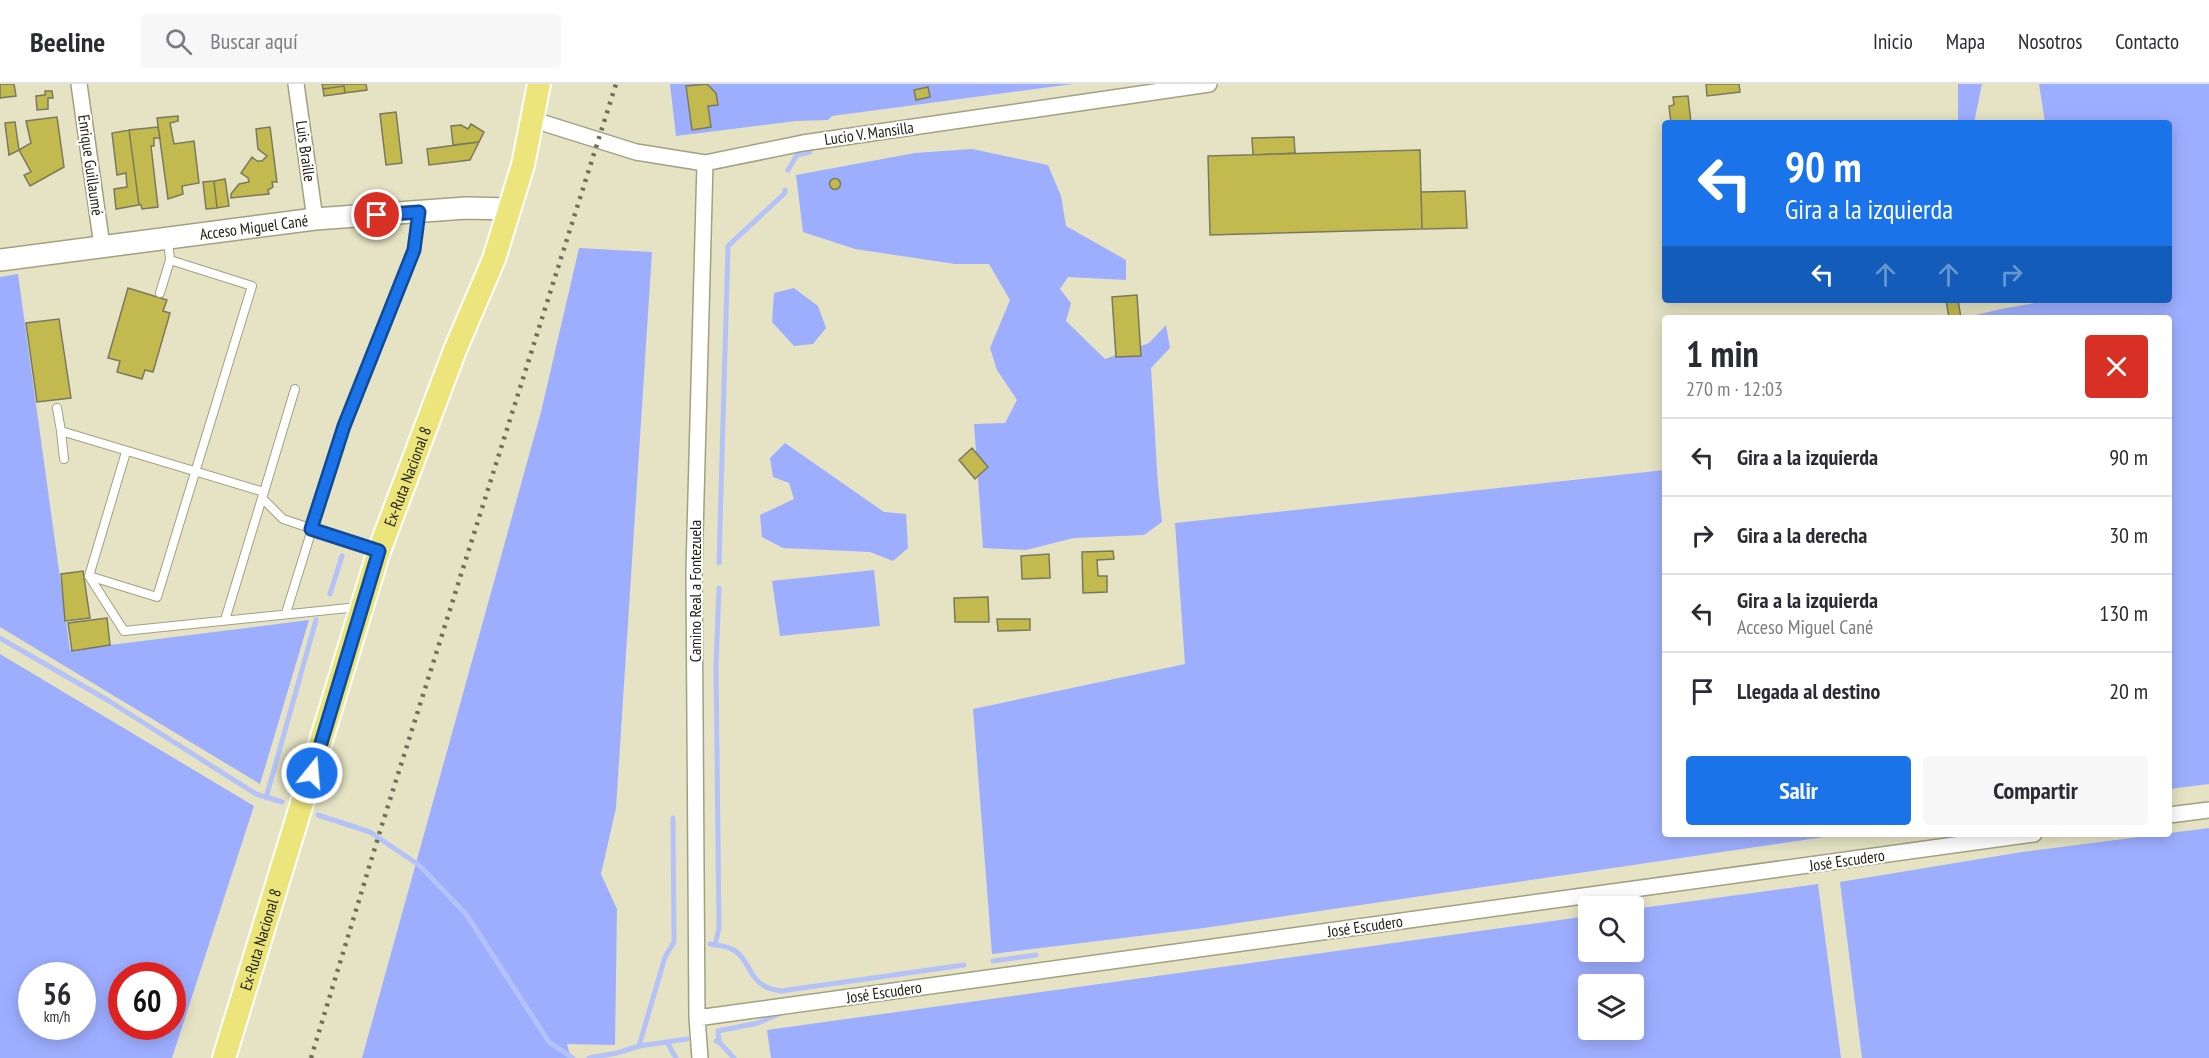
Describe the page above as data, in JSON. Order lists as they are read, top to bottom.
{
  "streets": {
    "main road": ["Acceso Miguel Cané", "Ex-Ruta Nacional 8"],
    "street": [
      "Lucio V. Mansilla",
      "Luis Braille",
      "Enrique Guillaumé",
      "Camino Real a Fontezuela",
      "José Escudero"
    ]
  },
  "crossings": [
    ["Lucio V. Mansilla", "Ex-Ruta Nacional 8"],
    ["Lucio V. Mansilla", "Camino Real a Fontezuela"],
    ["Luis Braille", "Acceso Miguel Cané"],
    ["Enrique Guillaumé", "Acceso Miguel Cané"],
    ["Acceso Miguel Cané", "Ex-Ruta Nacional 8"],
    ["Camino Real a Fontezuela", "José Escudero"]
  ],
  "page": {
    "header": "Beeline",
    "search": "Buscar aquí",
    "nav": [
      "Inicio",
      "Mapa",
      "Nosotros",
      "Contacto"
    ],
    "turn": ["90 m", "Gira a la izquierda"],
    "heading": ["1 min", "270 m · 12:03"],
    "list": [
      {
        "name": "Gira a la izquierda",
        "value": "90 m"
      },
      {
        "name": "Gira a la derecha",
        "value": "30 m"
      },
      {
        "name": "Gira a la izquierda",
        "note": "Acceso Miguel Cané",
        "value": "130 m"
      },
      {
        "name": "Llegada al destino",
        "value": "20 m"
      }
    ],
    "buttons": ["Salir", "Compartir"],
    "speed": "56 km/h",
    "limit": "60"
  }
}
